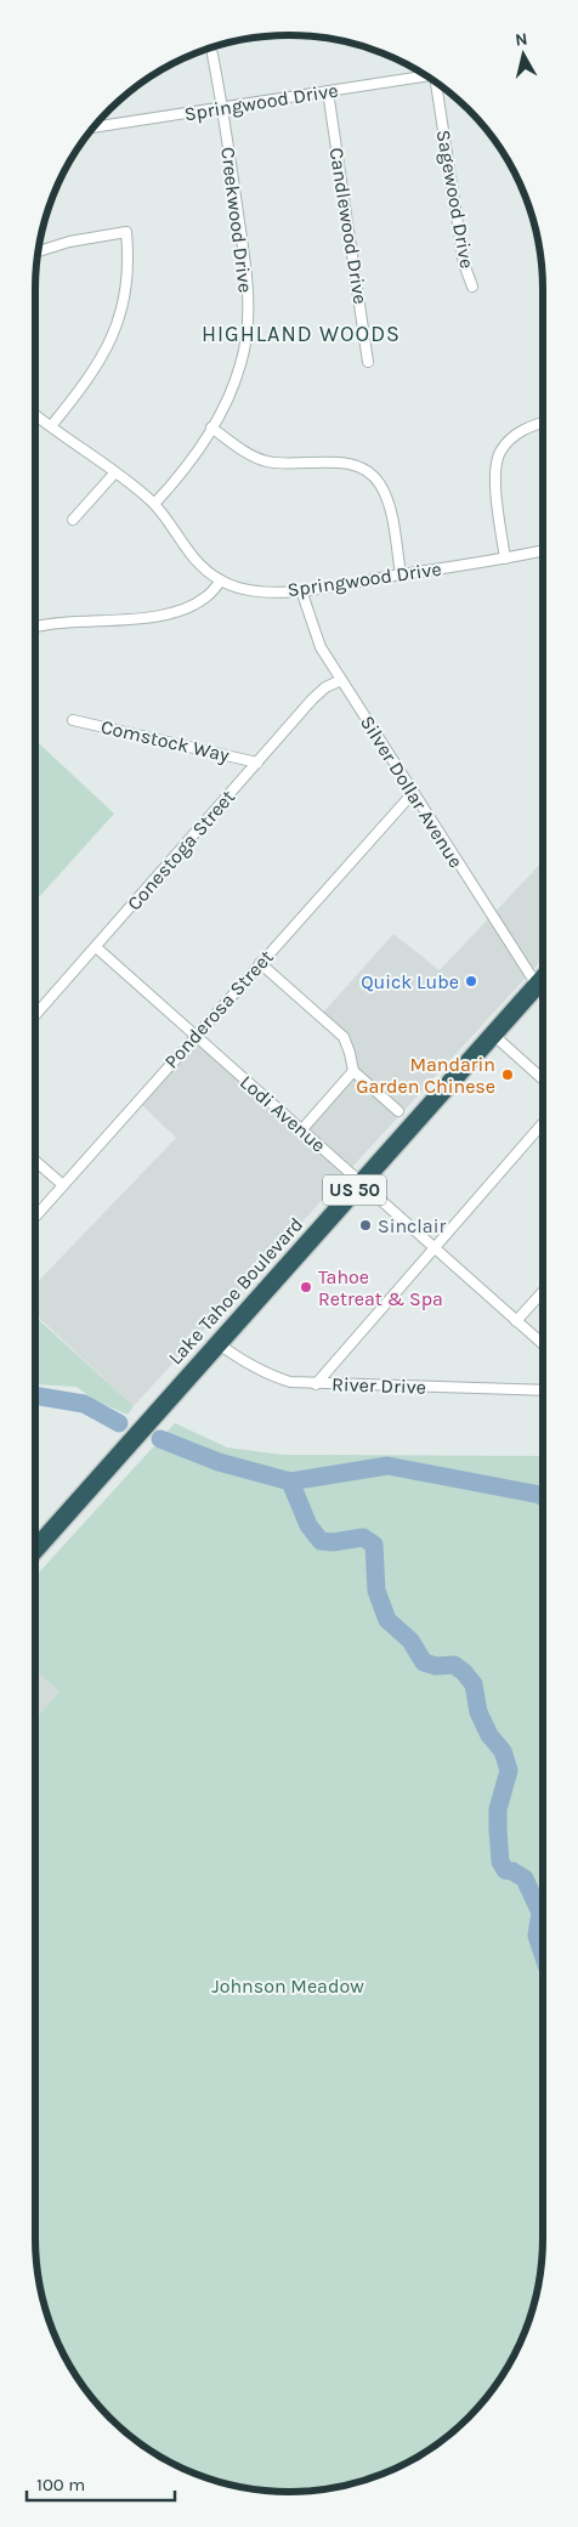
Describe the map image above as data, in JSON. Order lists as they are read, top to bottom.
{
  "streets": {
    "highway": ["US 50", "Lake Tahoe Boulevard"],
    "street": [
      "Springwood Drive",
      "Sagewood Drive",
      "Creekwood Drive",
      "Candlewood Drive",
      "Comstock Way",
      "Silver Dollar Avenue",
      "Conestoga Street",
      "Ponderosa Street",
      "Lodi Avenue",
      "River Drive"
    ]
  },
  "crossings": [
    ["Springwood Drive", "Creekwood Drive"],
    ["Springwood Drive", "Candlewood Drive"],
    ["Springwood Drive", "Silver Dollar Avenue"],
    ["Comstock Way", "Conestoga Street"],
    ["Silver Dollar Avenue", "Conestoga Street"],
    ["Silver Dollar Avenue", "Ponderosa Street"],
    ["Silver Dollar Avenue", "Lake Tahoe Boulevard"],
    ["Conestoga Street", "Lodi Avenue"],
    ["Ponderosa Street", "Lodi Avenue"],
    ["Lodi Avenue", "Lake Tahoe Boulevard"],
    ["Lake Tahoe Boulevard", "River Drive"]
  ],
  "districts": ["HIGHLAND WOODS"],
  "parks": ["Johnson Meadow"],
  "places": [
    "Quick Lube",
    "Mandarin Garden Chinese",
    "Sinclair",
    "Tahoe Retreat & Spa"
  ],
  "scale_bar": "100 m",
  "north": "top"
}
